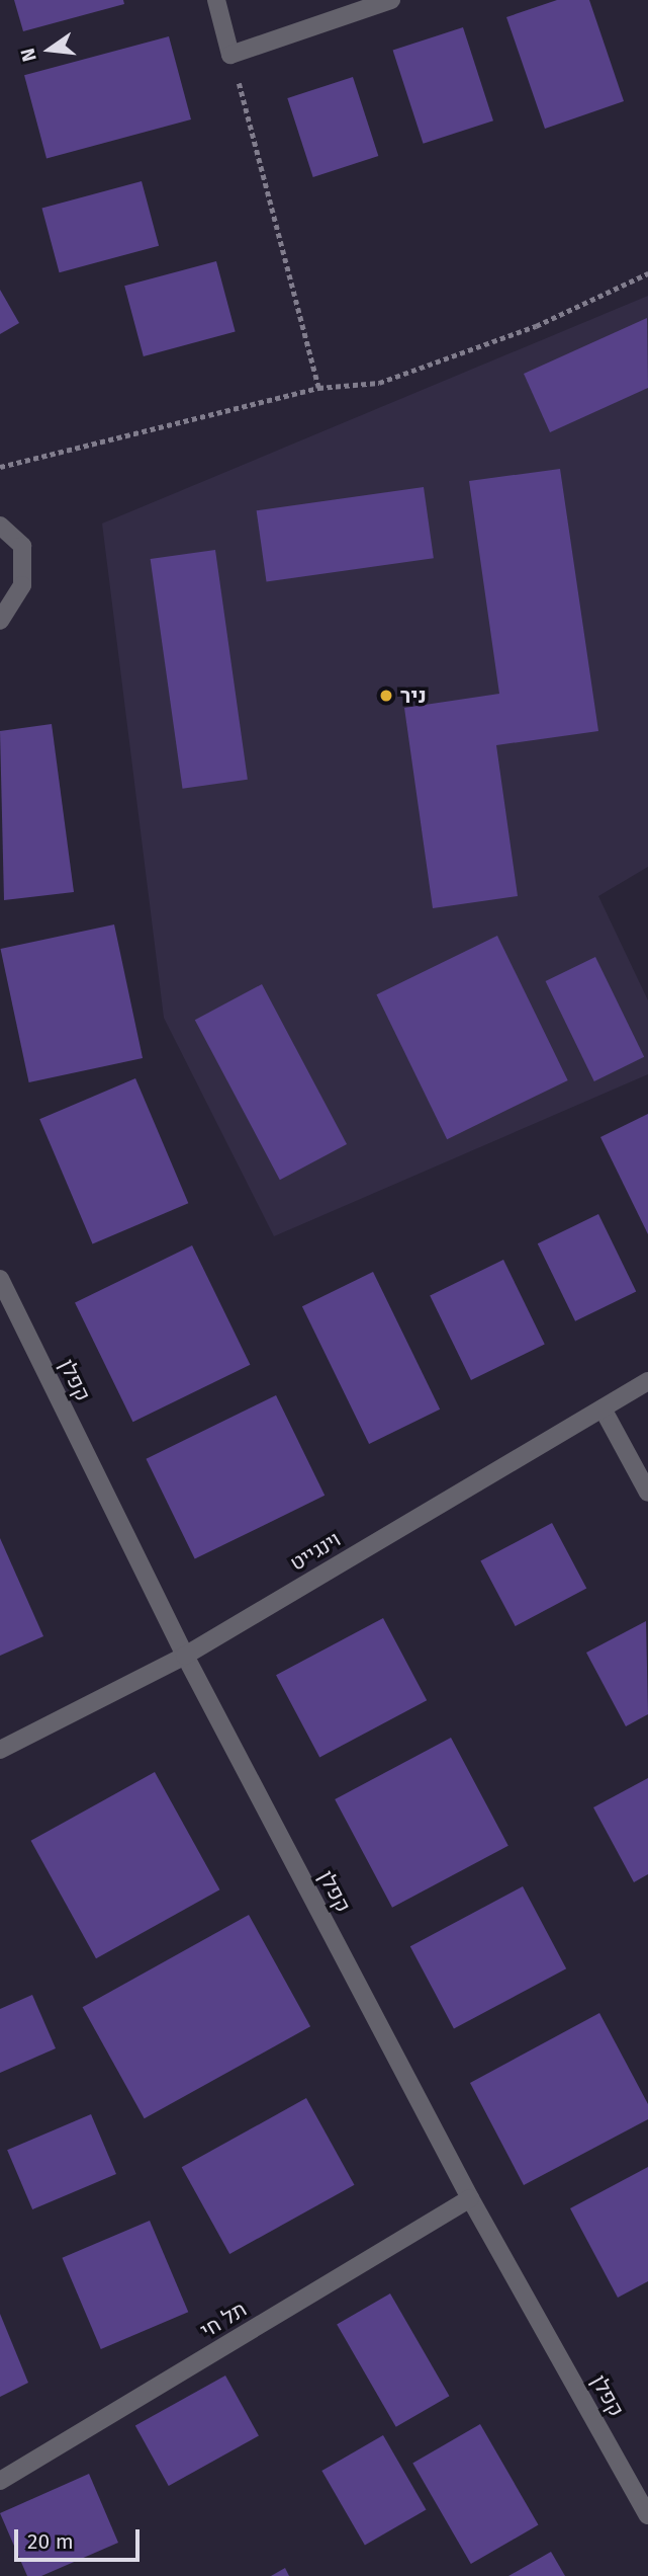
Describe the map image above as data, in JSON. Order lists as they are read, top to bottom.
{
  "streets": {
    "street": ["קפלן", "וינגייט", "תל חי"]
  },
  "crossings": [
    ["קפלן", "וינגייט"],
    ["קפלן", "תל חי"]
  ],
  "places": ["ניר"],
  "scale_bar": "20 m",
  "north": "left"
}
